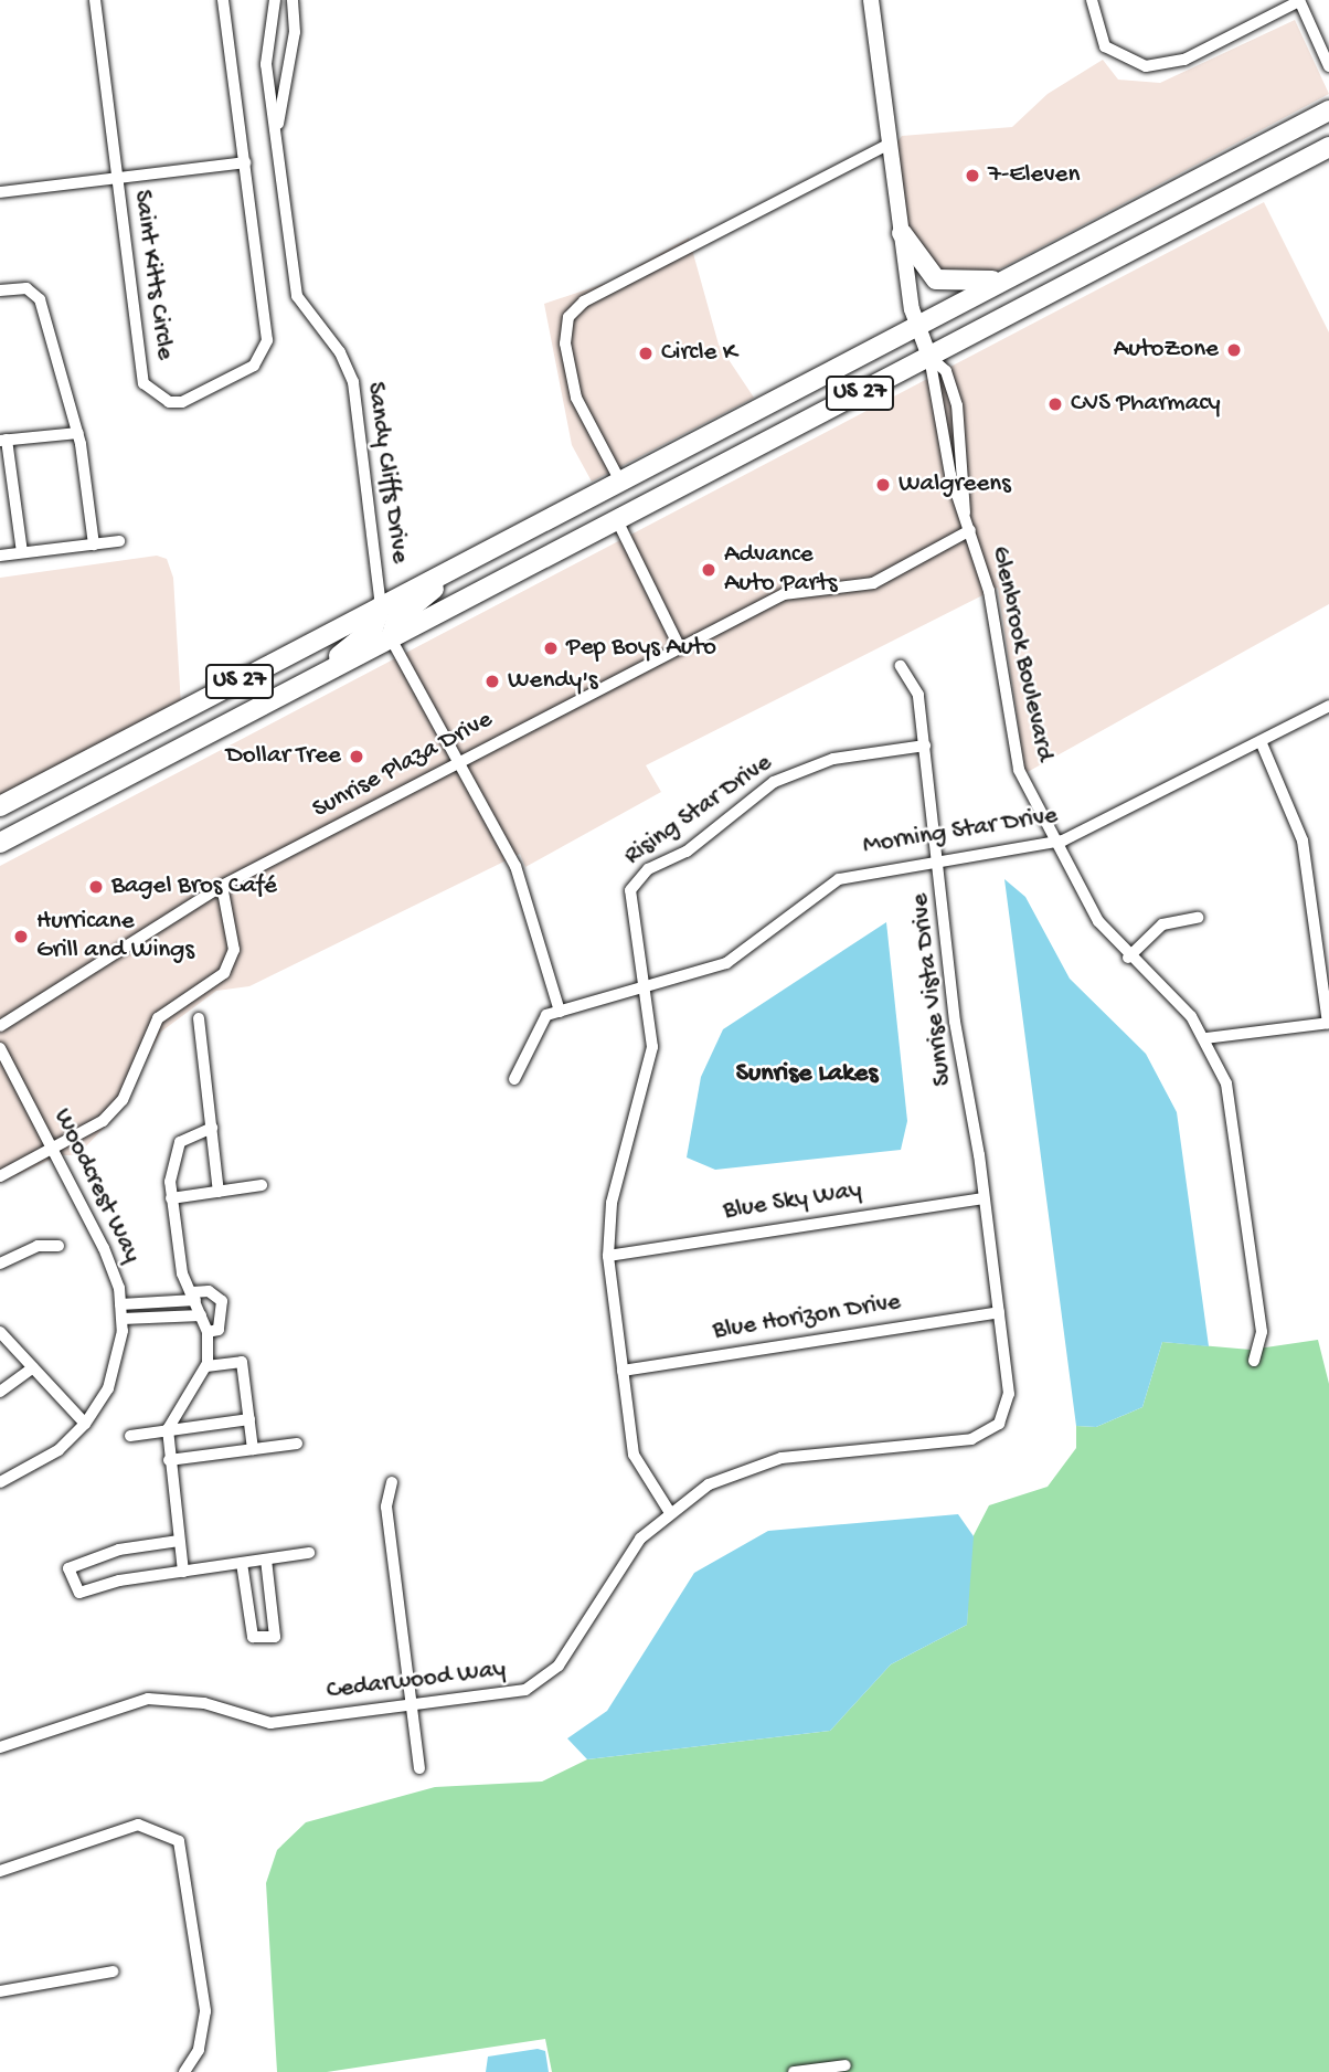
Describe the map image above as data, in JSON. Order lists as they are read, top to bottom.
{
  "streets": {
    "highway": ["US 27"],
    "street": [
      "Saint Kitts Circle",
      "Sandy Cliffs Drive",
      "Glenbrook Boulevard",
      "Sunrise Plaza Drive",
      "Rising Star Drive",
      "Morning Star Drive",
      "Sunrise Vista Drive",
      "Woodcrest Way",
      "Blue Sky Way",
      "Blue Horizon Drive",
      "Cedarwood Way"
    ]
  },
  "crossings": [
    ["US 27", "Sandy Cliffs Drive"],
    ["US 27", "Glenbrook Boulevard"],
    ["Glenbrook Boulevard", "Sunrise Plaza Drive"],
    ["Glenbrook Boulevard", "Morning Star Drive"],
    ["Rising Star Drive", "Morning Star Drive"],
    ["Rising Star Drive", "Sunrise Vista Drive"],
    ["Rising Star Drive", "Blue Sky Way"],
    ["Rising Star Drive", "Blue Horizon Drive"],
    ["Rising Star Drive", "Cedarwood Way"],
    ["Morning Star Drive", "Sunrise Vista Drive"],
    ["Sunrise Vista Drive", "Blue Sky Way"],
    ["Sunrise Vista Drive", "Blue Horizon Drive"],
    ["Sunrise Vista Drive", "Cedarwood Way"],
    ["Blue Horizon Drive", "Cedarwood Way"]
  ],
  "districts": ["Sunrise Lakes"],
  "places": [
    "7-Eleven",
    "AutoZone",
    "Circle K",
    "CVS Pharmacy",
    "Walgreens",
    "Advance Auto Parts",
    "Pep Boys Auto",
    "Wendy's",
    "Dollar Tree",
    "Bagel Bros Café",
    "Hurricane Grill and Wings"
  ]
}
